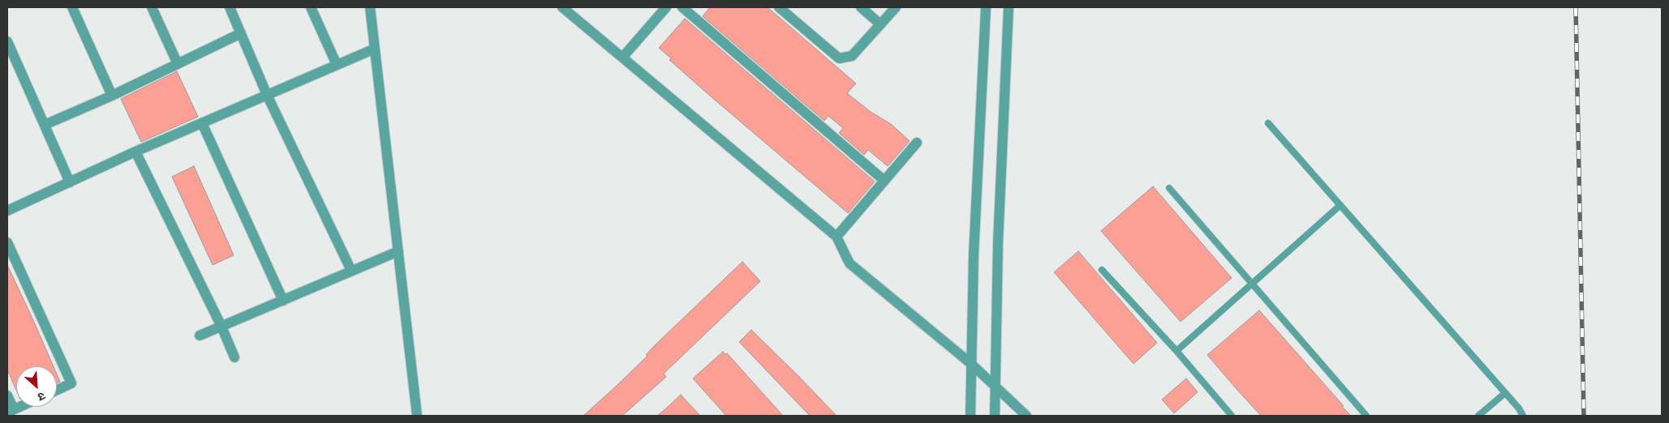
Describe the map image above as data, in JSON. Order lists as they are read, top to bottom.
{
  "north": "bottom right"
}
